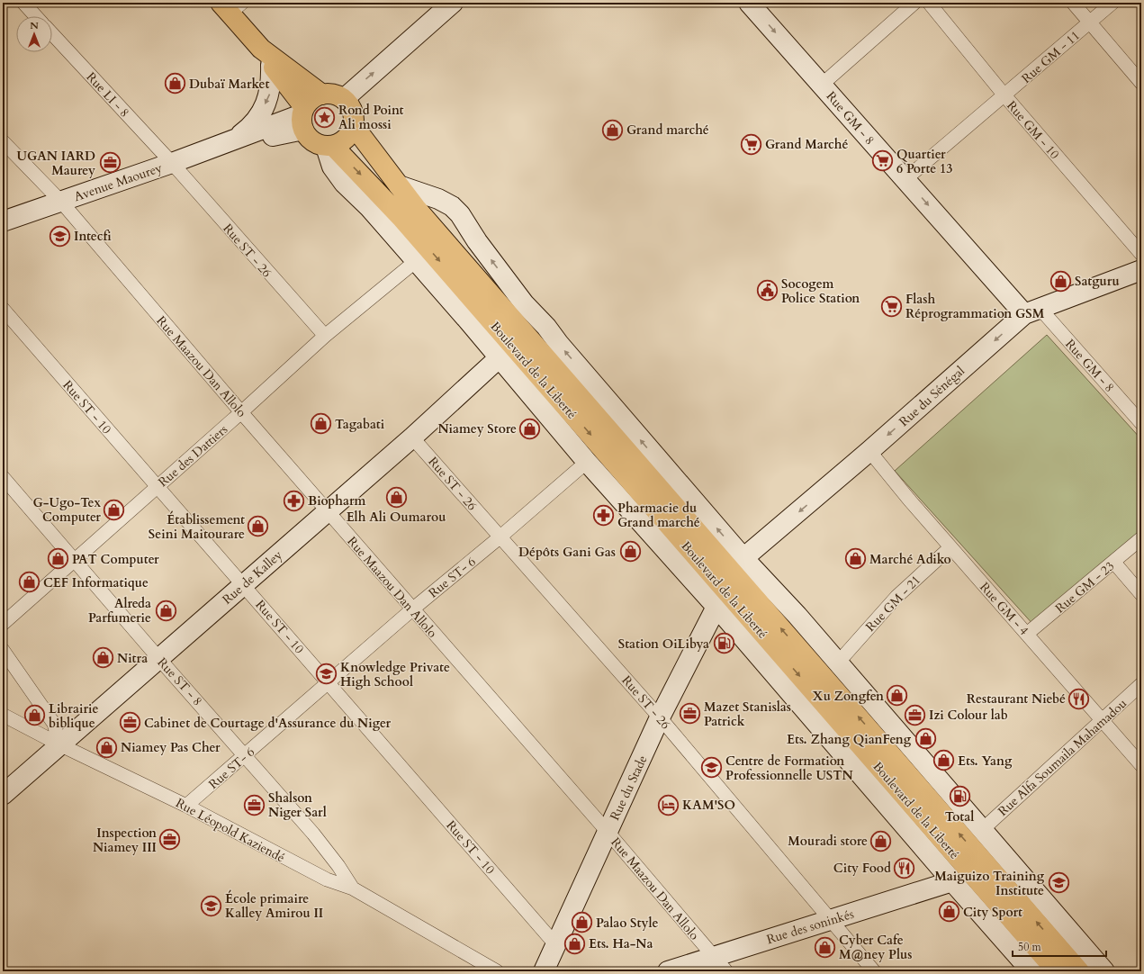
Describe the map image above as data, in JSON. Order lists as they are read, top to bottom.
{
  "streets": {
    "highway": ["Boulevard de la Liberté"],
    "main road": [
      "Rue GM - 8",
      "Avenue Maourey",
      "Rue du Sénégal",
      "Rue de Kalley",
      "Rue du Stade",
      "Rue des soninkés"
    ],
    "street": [
      "Rue GM - 11",
      "Rue LI - 8",
      "Rue GM - 10",
      "Rue ST - 26",
      "Rue Maazou Dan Allolo",
      "Rue ST - 10",
      "Rue des Dattiers",
      "Rue ST- 6",
      "Rue GM - 23",
      "Rue GM - 21",
      "Rue GM - 4",
      "Rue ST - 8",
      "Rue Alfa Soumaila Mahamadou",
      "Rue Léopold Kaziendé"
    ]
  },
  "crossings": [
    ["Rue GM - 11", "Rue GM - 8"],
    ["Rue GM - 11", "Rue GM - 10"],
    ["Rue LI - 8", "Avenue Maourey"],
    ["Rue LI - 8", "Rue ST - 26"],
    ["Rue GM - 8", "Rue du Sénégal"],
    ["Avenue Maourey", "Rue ST - 26"],
    ["Avenue Maourey", "Rue Maazou Dan Allolo"],
    ["Avenue Maourey", "Boulevard de la Liberté"],
    ["Rue ST - 26", "Rue des Dattiers"],
    ["Rue ST - 26", "Rue de Kalley"],
    ["Rue ST - 26", "Rue ST- 6"],
    ["Rue ST - 26", "Rue du Stade"],
    ["Rue ST - 26", "Rue des soninkés"],
    ["Rue Maazou Dan Allolo", "Rue des Dattiers"],
    ["Rue Maazou Dan Allolo", "Rue de Kalley"],
    ["Rue Maazou Dan Allolo", "Rue ST- 6"],
    ["Rue Maazou Dan Allolo", "Rue du Stade"],
    ["Rue Maazou Dan Allolo", "Rue des soninkés"],
    ["Boulevard de la Liberté", "Rue des Dattiers"],
    ["Boulevard de la Liberté", "Rue de Kalley"],
    ["Boulevard de la Liberté", "Rue ST- 6"],
    ["Boulevard de la Liberté", "Rue du Stade"],
    ["Boulevard de la Liberté", "Rue des soninkés"],
    ["Rue du Sénégal", "Rue GM - 4"],
    ["Rue ST - 10", "Rue des Dattiers"],
    ["Rue ST - 10", "Rue de Kalley"],
    ["Rue ST - 10", "Rue ST- 6"],
    ["Rue ST - 10", "Rue du Stade"],
    ["Rue des Dattiers", "Rue ST - 8"],
    ["Rue de Kalley", "Rue ST - 8"],
    ["Rue de Kalley", "Rue Léopold Kaziendé"],
    ["Rue ST- 6", "Rue ST - 8"],
    ["Rue ST- 6", "Rue Léopold Kaziendé"],
    ["Rue GM - 23", "Rue GM - 4"],
    ["Rue GM - 21", "Rue GM - 4"],
    ["Rue GM - 4", "Rue Alfa Soumaila Mahamadou"],
    ["Rue ST - 8", "Rue Léopold Kaziendé"]
  ],
  "one_way": ["Rue GM - 8", "Rue du Sénégal"],
  "places": {
    "shop": [
      "Dubaï Market",
      "Grand marché",
      "Satguru",
      "Tagabati",
      "Niamey Store",
      "Elh Ali Oumarou",
      "G-Ugo-Tex Computer",
      "Établissement Seini Maitourare",
      "Dépôts Gani Gas",
      "PAT Computer",
      "Marché Adiko",
      "CEF Informatique",
      "Alreda Parfumerie",
      "Nitra",
      "Xu Zongfen",
      "Librairie biblique",
      "Ets. Zhang QianFeng",
      "Niamey Pas Cher",
      "Ets. Yang",
      "Mouradi store",
      "City Sport",
      "Palao Style",
      "Ets. Ha-Na",
      "Cyber Cafe M@ney Plus"
    ],
    "place": ["Rond Point Ali mossi"],
    "supermarket": ["Grand Marché", "Quartier 6 Porte 13", "Flash Réprogrammation GSM"],
    "office": [
      "UGAN IARD Maurey",
      "Mazet Stanislas Patrick",
      "Izi Colour lab",
      "Cabinet de Courtage d'Assurance du Niger",
      "Shalson Niger Sarl",
      "Inspection Niamey III"
    ],
    "school or university": [
      "Intecfi",
      "Knowledge Private High School",
      "Centre de Formation Professionnelle USTN",
      "Maiguizo Training Institute",
      "École primaire Kalley Amirou II"
    ],
    "public building": ["Socogem Police Station"],
    "pharmacy": ["Biopharm", "Pharmacie du Grand marché"],
    "fuel station": ["Station OiLibya", "Total"],
    "restaurant": ["Restaurant Niebé", "City Food"],
    "hotel": ["KAM'SO"]
  },
  "scale_bar": "50 m",
  "north": "top"
}
